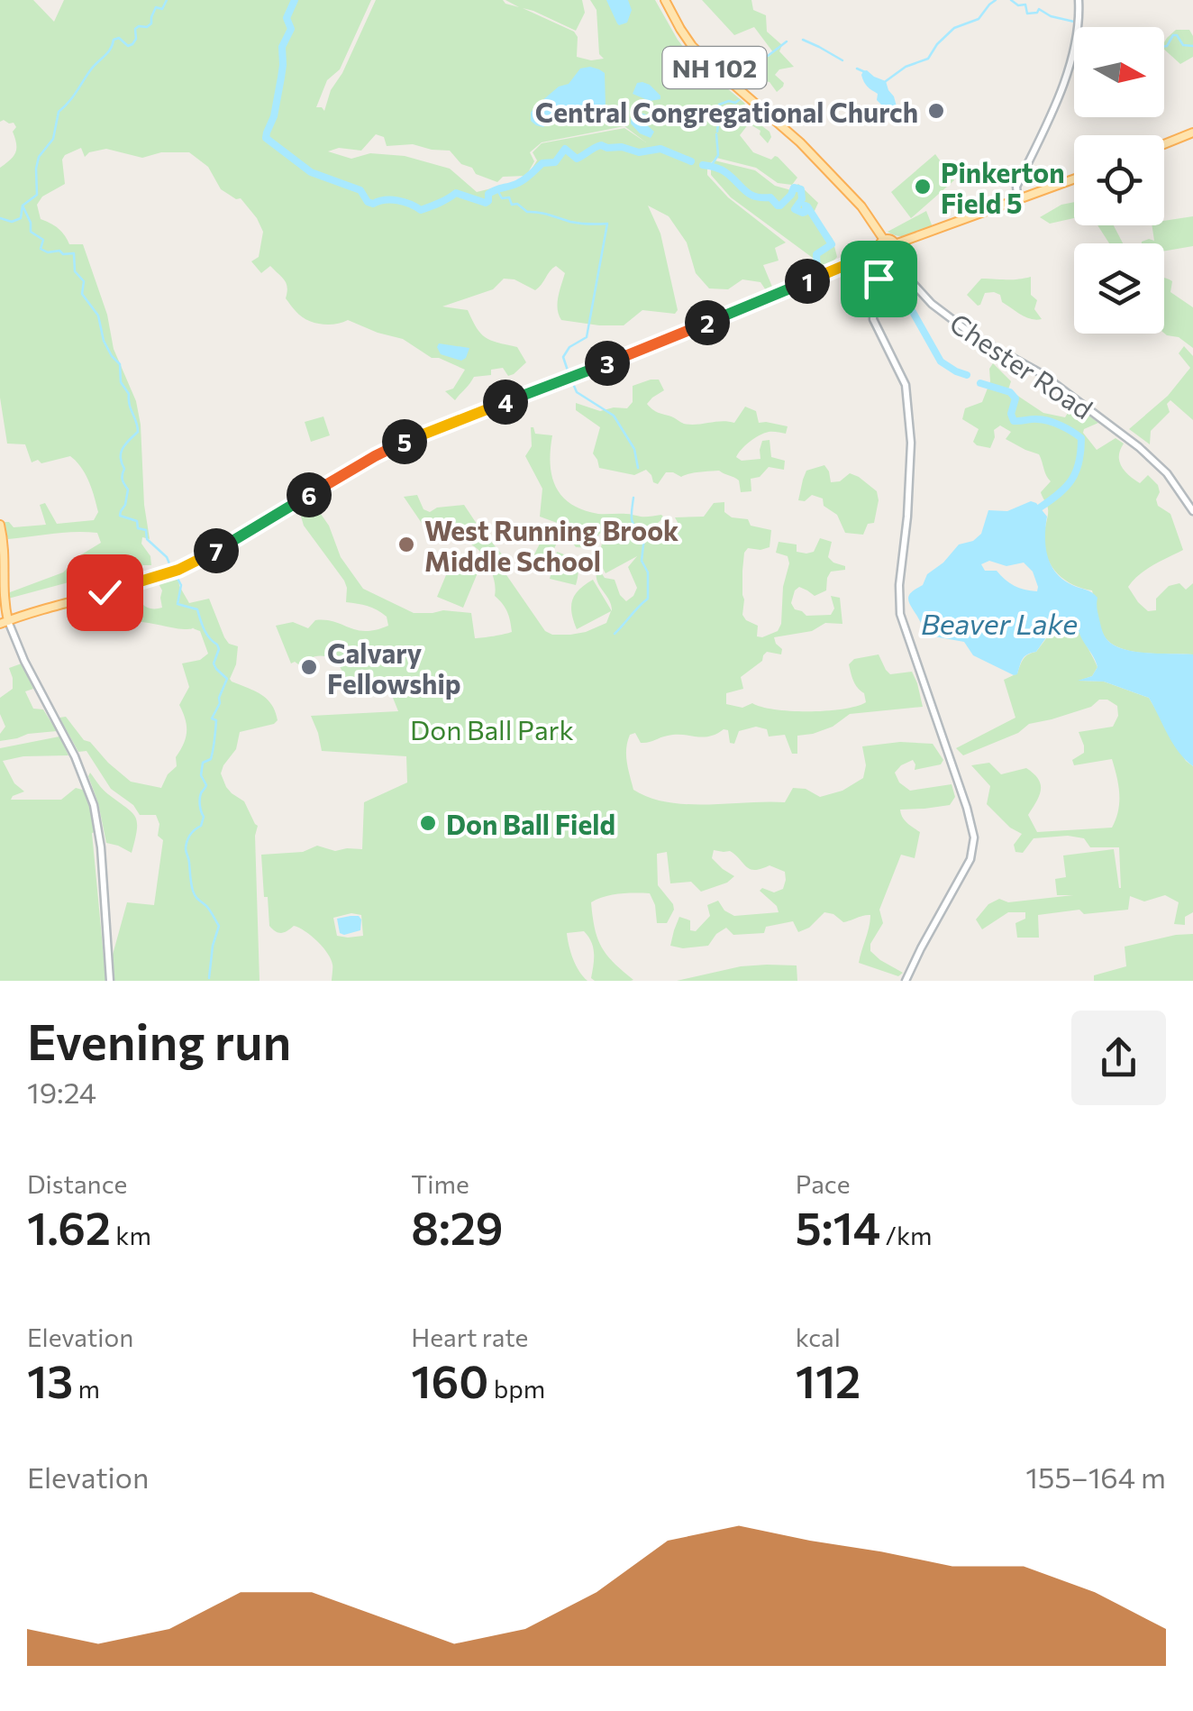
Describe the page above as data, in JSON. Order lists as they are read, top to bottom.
{
  "streets": {
    "main road": ["NH 102"],
    "street": ["Chester Road"]
  },
  "crossings": [
    ["NH 102", "Chester Road"]
  ],
  "water": ["Beaver Lake"],
  "parks": ["Don Ball Park"],
  "places": [
    "Central Congregational Church",
    "Pinkerton Field 5",
    "West Running Brook Middle School",
    "Calvary Fellowship",
    "Don Ball Field"
  ],
  "north": "right",
  "page": {
    "pins": [
      "1",
      "2",
      "3",
      "4",
      "5",
      "6",
      "7"
    ],
    "heading": ["Evening run", "19:24"],
    "stats": [
      ["Distance", "1.62 km"],
      ["Time", "8:29"],
      ["Pace", "5:14 /km"],
      ["Elevation", "13 m"],
      ["Heart rate", "160 bpm"],
      ["kcal", "112"]
    ],
    "chart": ["Elevation", "155–164 m"]
  }
}
